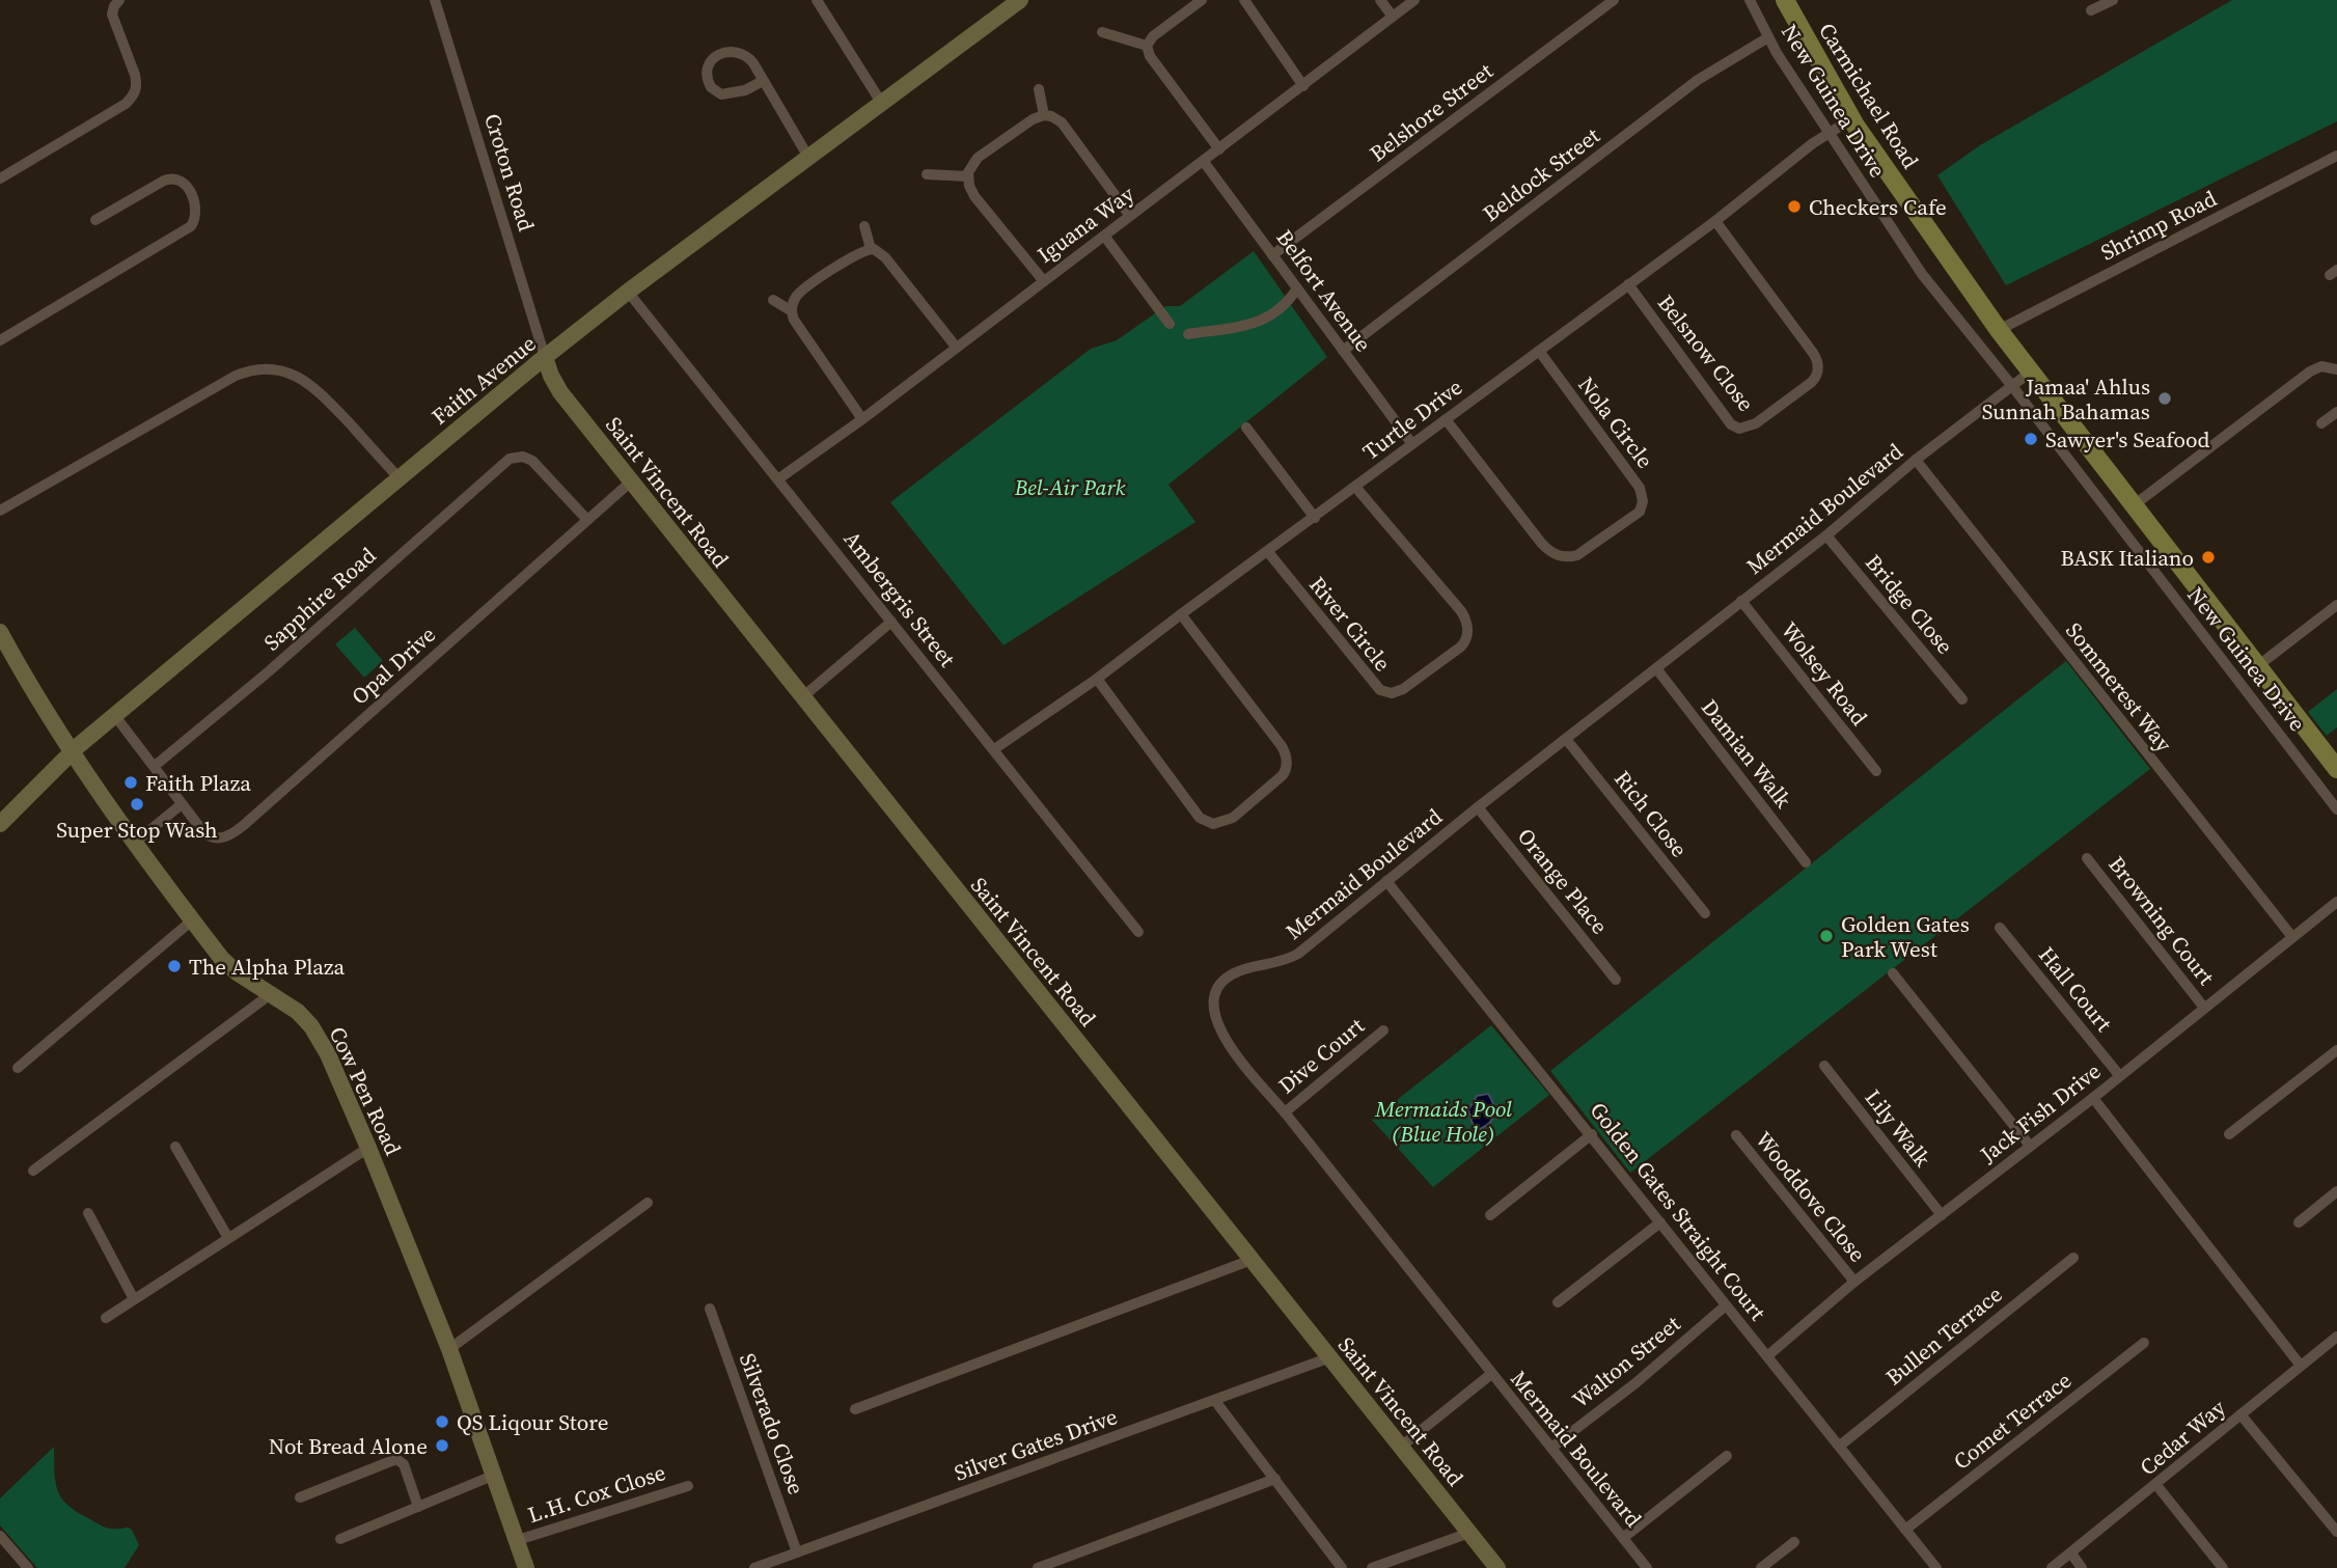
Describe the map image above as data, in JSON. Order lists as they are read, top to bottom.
{
  "streets": {
    "main road": ["Carmichael Road"],
    "street": [
      "New Guinea Drive",
      "Belshore Street",
      "Croton Road",
      "Beldock Street",
      "Iguana Way",
      "Shrimp Road",
      "Belfort Avenue",
      "Belsnow Close",
      "Faith Avenue",
      "Turtle Drive",
      "Nola Circle",
      "Saint Vincent Road",
      "Mermaid Boulevard",
      "Sapphire Road",
      "Ambergris Street",
      "Bridge Close",
      "River Circle",
      "Opal Drive",
      "Wolsey Road",
      "Sommerest Way",
      "Damian Walk",
      "Rich Close",
      "Orange Place",
      "Browning Court",
      "Hall Court",
      "Dive Court",
      "Cow Pen Road",
      "Jack Fish Drive",
      "Lily Walk",
      "Wooddove Close",
      "Golden Gates Straight Court",
      "Bullen Terrace",
      "Walton Street",
      "Comet Terrace",
      "Silverado Close",
      "Cedar Way",
      "Silver Gates Drive",
      "L.H. Cox Close"
    ]
  },
  "crossings": [
    ["Carmichael Road", "Shrimp Road"],
    ["Carmichael Road", "Turtle Drive"],
    ["Carmichael Road", "Mermaid Boulevard"],
    ["New Guinea Drive", "Beldock Street"],
    ["New Guinea Drive", "Turtle Drive"],
    ["New Guinea Drive", "Mermaid Boulevard"],
    ["Belshore Street", "Belfort Avenue"],
    ["Croton Road", "Faith Avenue"],
    ["Croton Road", "Saint Vincent Road"],
    ["Beldock Street", "Belfort Avenue"],
    ["Iguana Way", "Belfort Avenue"],
    ["Iguana Way", "Ambergris Street"],
    ["Belfort Avenue", "Turtle Drive"],
    ["Belsnow Close", "Turtle Drive"],
    ["Faith Avenue", "Saint Vincent Road"],
    ["Faith Avenue", "Ambergris Street"],
    ["Faith Avenue", "Cow Pen Road"],
    ["Turtle Drive", "Nola Circle"],
    ["Turtle Drive", "Ambergris Street"],
    ["Turtle Drive", "River Circle"],
    ["Saint Vincent Road", "Opal Drive"],
    ["Saint Vincent Road", "Silver Gates Drive"],
    ["Mermaid Boulevard", "Bridge Close"],
    ["Mermaid Boulevard", "Wolsey Road"],
    ["Mermaid Boulevard", "Sommerest Way"],
    ["Mermaid Boulevard", "Damian Walk"],
    ["Mermaid Boulevard", "Rich Close"],
    ["Mermaid Boulevard", "Orange Place"],
    ["Mermaid Boulevard", "Dive Court"],
    ["Mermaid Boulevard", "Golden Gates Straight Court"],
    ["Mermaid Boulevard", "Walton Street"],
    ["Sapphire Road", "Opal Drive"],
    ["Sommerest Way", "Jack Fish Drive"],
    ["Browning Court", "Jack Fish Drive"],
    ["Hall Court", "Jack Fish Drive"],
    ["Cow Pen Road", "L.H. Cox Close"],
    ["Jack Fish Drive", "Lily Walk"],
    ["Jack Fish Drive", "Wooddove Close"],
    ["Jack Fish Drive", "Golden Gates Straight Court"],
    ["Golden Gates Straight Court", "Bullen Terrace"],
    ["Golden Gates Straight Court", "Walton Street"],
    ["Golden Gates Straight Court", "Comet Terrace"],
    ["Silverado Close", "Silver Gates Drive"]
  ],
  "parks": ["Bel-Air Park", "Mermaids Pool (Blue Hole)"],
  "places": [
    "Checkers Cafe",
    "Jamaa' Ahlus Sunnah Bahamas",
    "Sawyer's Seafood",
    "BASK Italiano",
    "Faith Plaza",
    "Super Stop Wash",
    "Golden Gates Park West",
    "The Alpha Plaza",
    "QS Liqour Store",
    "Not Bread Alone"
  ]
}
